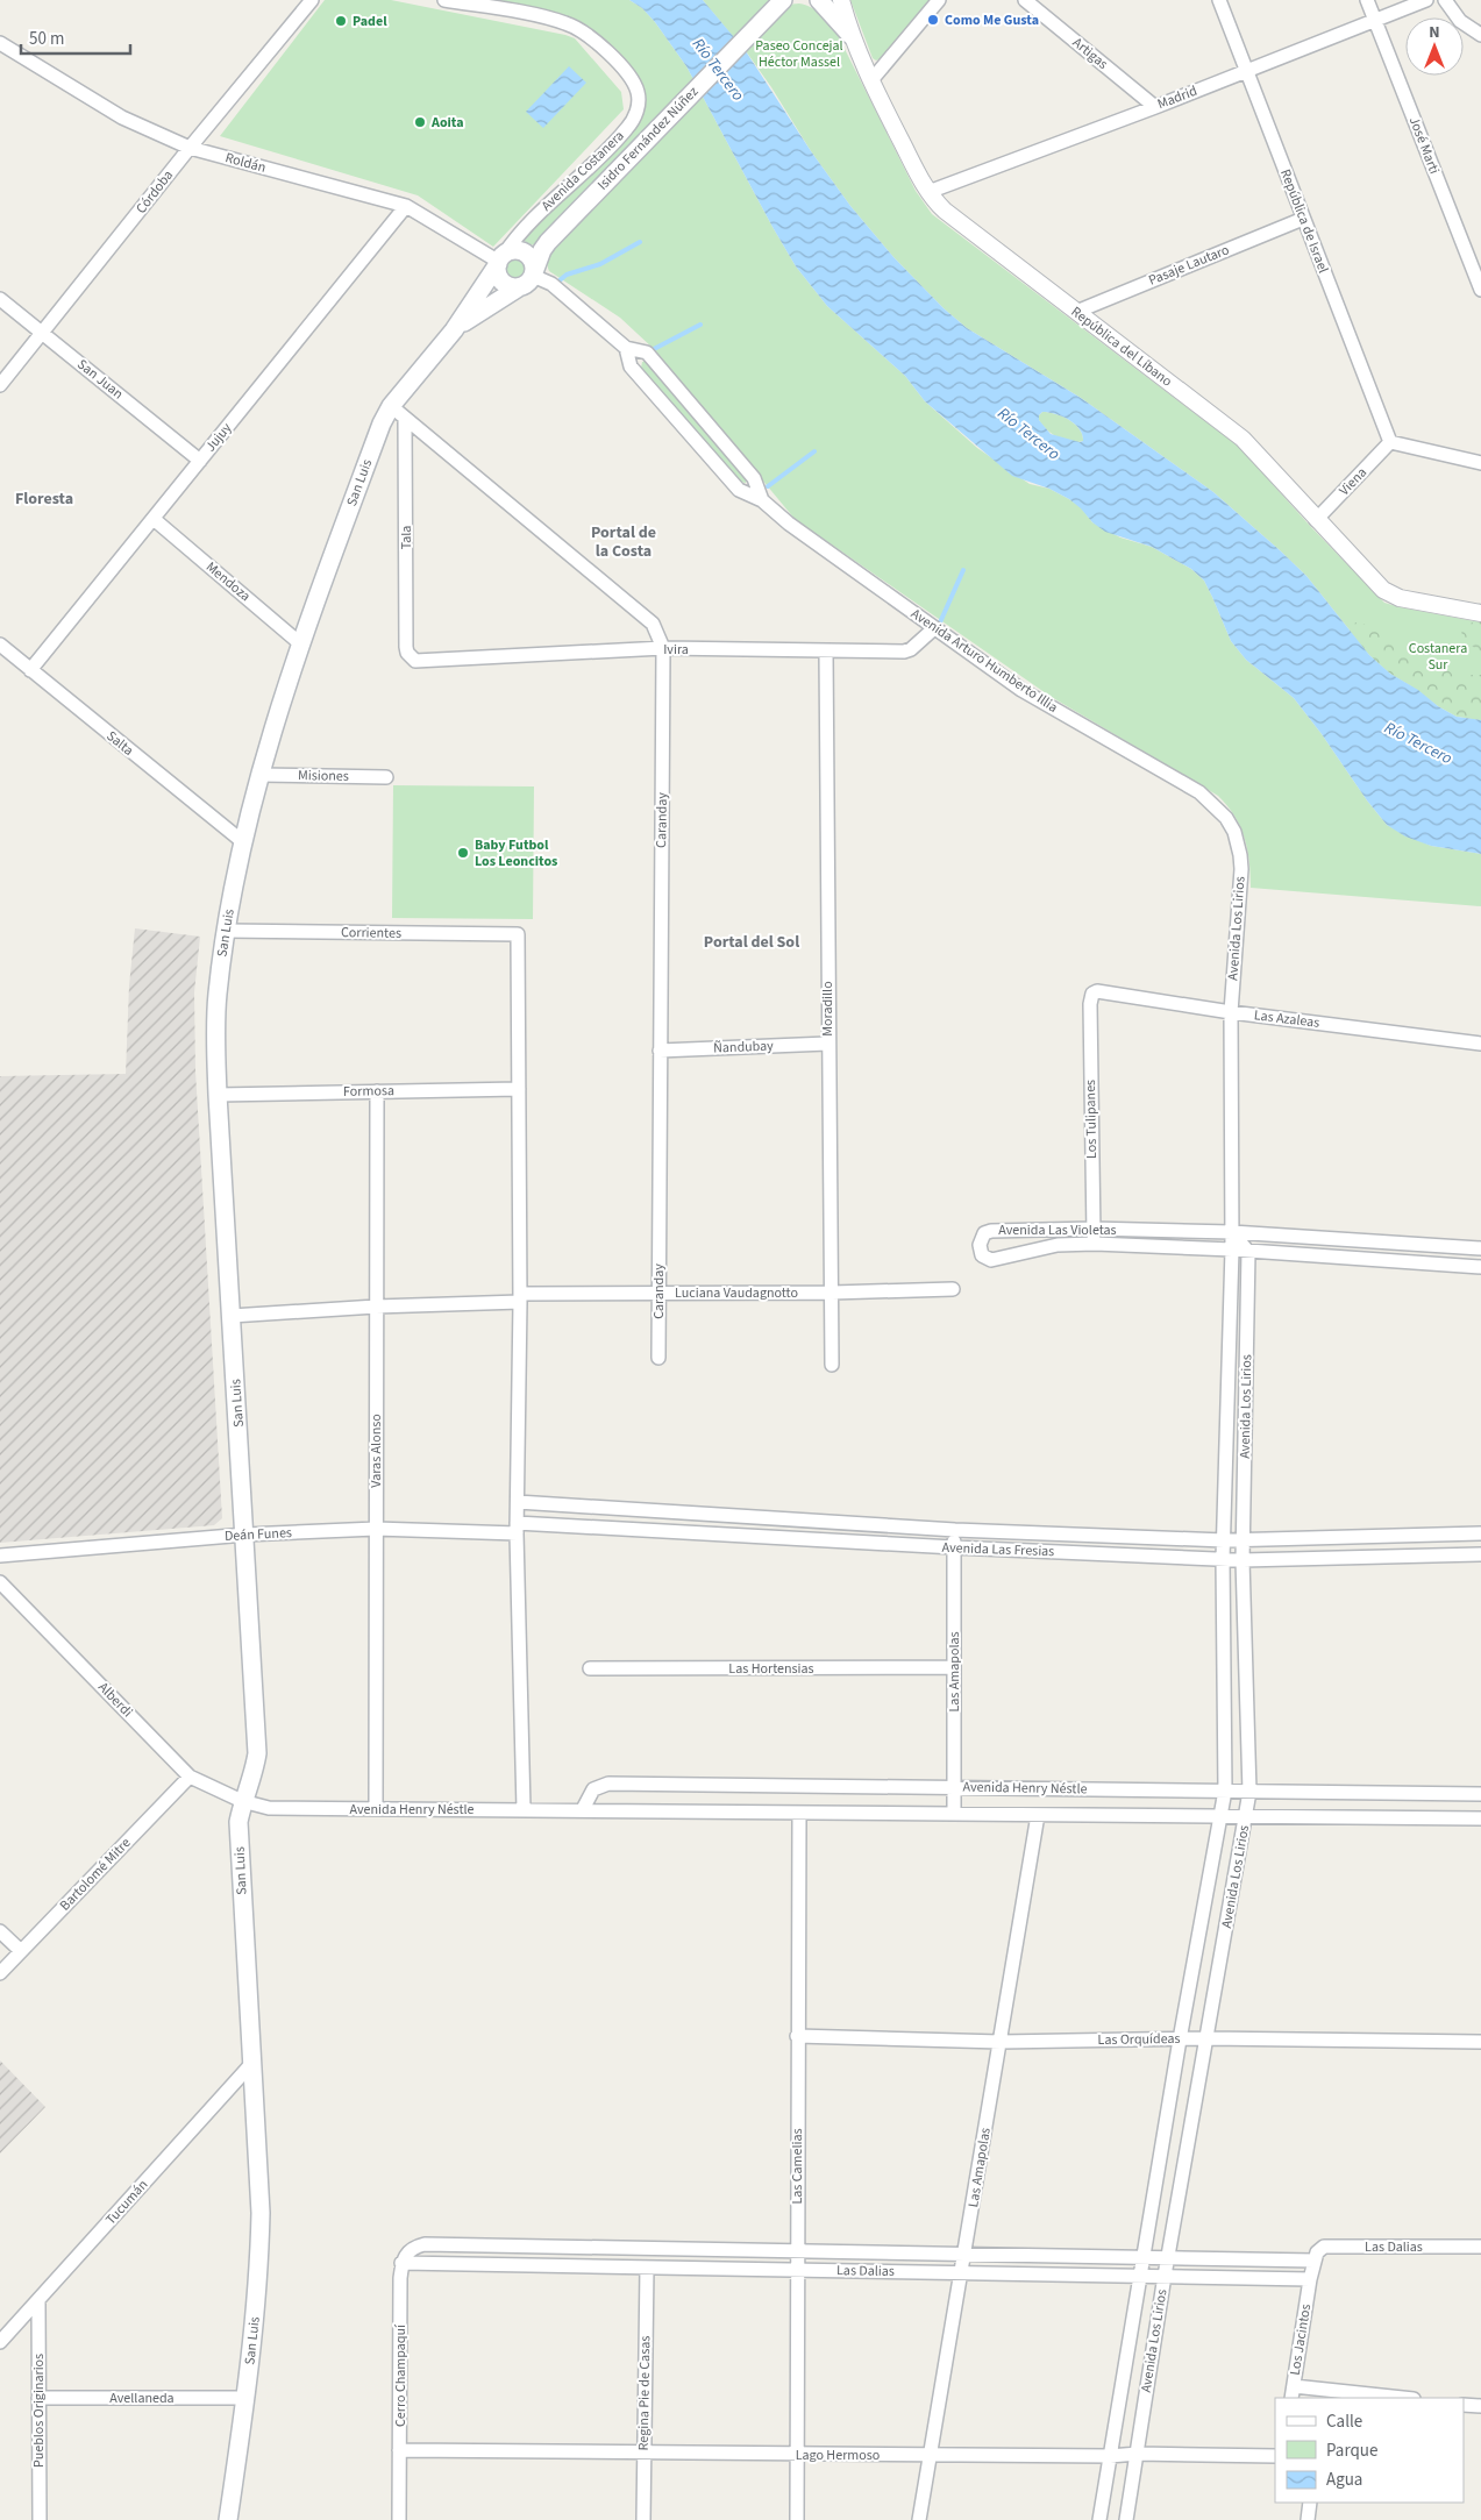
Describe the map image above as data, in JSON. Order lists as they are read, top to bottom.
{
  "streets": {
    "main road": ["Isidro Fernández Núñez", "San Luis"],
    "street": [
      "Artigas",
      "Madrid",
      "José Marti",
      "Roldán",
      "Avenida Costanera",
      "Córdoba",
      "República de Israel",
      "Pasaje Lautaro",
      "República del Líbano",
      "San Juan",
      "Jujuy",
      "Viena",
      "Tala",
      "Mendoza",
      "Ivira",
      "Avenida Arturo Humberto Illia",
      "Salta",
      "Misiones",
      "Caranday",
      "Avenida Los Lirios",
      "Corrientes",
      "Moradillo",
      "Las Azaleas",
      "Ñandubay",
      "Formosa",
      "Los Tulipanes",
      "Avenida Las Violetas",
      "Luciana Vaudagnotto",
      "Varas Alonso",
      "Deán Funes",
      "Avenida Las Fresias",
      "Las Hortensias",
      "Las Amapolas",
      "Alberdi",
      "Avenida Henry Néstle",
      "Bartolomé Mitre",
      "Las Orquídeas",
      "Las Camelias",
      "Tucumán",
      "Las Dalias",
      "Los Jacintos",
      "Cerro Champaquí",
      "Regina Pie de Casas",
      "Avellaneda",
      "Pueblos Originarios",
      "Lago Hermoso"
    ]
  },
  "crossings": [
    ["Artigas", "Madrid"],
    ["Madrid", "José Marti"],
    ["Madrid", "República de Israel"],
    ["Madrid", "República del Líbano"],
    ["Roldán", "Avenida Costanera"],
    ["Roldán", "Córdoba"],
    ["Roldán", "Jujuy"],
    ["Roldán", "San Luis"],
    ["Roldán", "Avenida Arturo Humberto Illia"],
    ["Avenida Costanera", "San Luis"],
    ["Avenida Costanera", "Avenida Arturo Humberto Illia"],
    ["Córdoba", "San Juan"],
    ["República de Israel", "Pasaje Lautaro"],
    ["República de Israel", "Viena"],
    ["Pasaje Lautaro", "República del Líbano"],
    ["República del Líbano", "Viena"],
    ["San Juan", "Jujuy"],
    ["Jujuy", "Mendoza"],
    ["Jujuy", "Salta"],
    ["San Luis", "Tala"],
    ["San Luis", "Mendoza"],
    ["San Luis", "Avenida Arturo Humberto Illia"],
    ["San Luis", "Salta"],
    ["San Luis", "Misiones"],
    ["San Luis", "Caranday"],
    ["San Luis", "Corrientes"],
    ["San Luis", "Formosa"],
    ["San Luis", "Luciana Vaudagnotto"],
    ["San Luis", "Deán Funes"],
    ["San Luis", "Alberdi"],
    ["San Luis", "Avenida Henry Néstle"],
    ["San Luis", "Tucumán"],
    ["San Luis", "Avellaneda"],
    ["Tala", "Ivira"],
    ["Tala", "Caranday"],
    ["Ivira", "Avenida Arturo Humberto Illia"],
    ["Ivira", "Caranday"],
    ["Ivira", "Moradillo"],
    ["Avenida Arturo Humberto Illia", "Avenida Los Lirios"],
    ["Caranday", "Ñandubay"],
    ["Caranday", "Luciana Vaudagnotto"],
    ["Avenida Los Lirios", "Las Azaleas"],
    ["Avenida Los Lirios", "Avenida Las Violetas"],
    ["Avenida Los Lirios", "Avenida Las Fresias"],
    ["Avenida Los Lirios", "Avenida Henry Néstle"],
    ["Avenida Los Lirios", "Las Orquídeas"],
    ["Avenida Los Lirios", "Las Dalias"],
    ["Avenida Los Lirios", "Lago Hermoso"],
    ["Corrientes", "Formosa"],
    ["Moradillo", "Ñandubay"],
    ["Moradillo", "Luciana Vaudagnotto"],
    ["Las Azaleas", "Los Tulipanes"],
    ["Formosa", "Varas Alonso"],
    ["Los Tulipanes", "Avenida Las Violetas"],
    ["Luciana Vaudagnotto", "Varas Alonso"],
    ["Varas Alonso", "Deán Funes"],
    ["Varas Alonso", "Avenida Henry Néstle"],
    ["Deán Funes", "Avenida Las Fresias"],
    ["Avenida Las Fresias", "Las Amapolas"],
    ["Las Hortensias", "Las Amapolas"],
    ["Las Amapolas", "Avenida Henry Néstle"],
    ["Las Amapolas", "Las Orquídeas"],
    ["Las Amapolas", "Las Dalias"],
    ["Las Amapolas", "Lago Hermoso"],
    ["Alberdi", "Avenida Henry Néstle"],
    ["Alberdi", "Bartolomé Mitre"],
    ["Avenida Henry Néstle", "Las Camelias"],
    ["Las Orquídeas", "Las Camelias"],
    ["Las Camelias", "Las Dalias"],
    ["Las Camelias", "Lago Hermoso"],
    ["Tucumán", "Pueblos Originarios"],
    ["Las Dalias", "Los Jacintos"],
    ["Las Dalias", "Cerro Champaquí"],
    ["Las Dalias", "Regina Pie de Casas"],
    ["Cerro Champaquí", "Lago Hermoso"],
    ["Regina Pie de Casas", "Lago Hermoso"],
    ["Avellaneda", "Pueblos Originarios"]
  ],
  "districts": ["Floresta", "Portal de la Costa", "Portal del Sol"],
  "water": ["Río Tercero"],
  "parks": ["Paseo Concejal Héctor Massel", "Costanera Sur"],
  "places": [
    "Como Me Gusta",
    "Padel",
    "Aoita",
    "Baby Futbol Los Leoncitos"
  ],
  "legend": ["Calle", "Parque", "Agua"],
  "scale_bar": "50 m",
  "north": "top"
}
